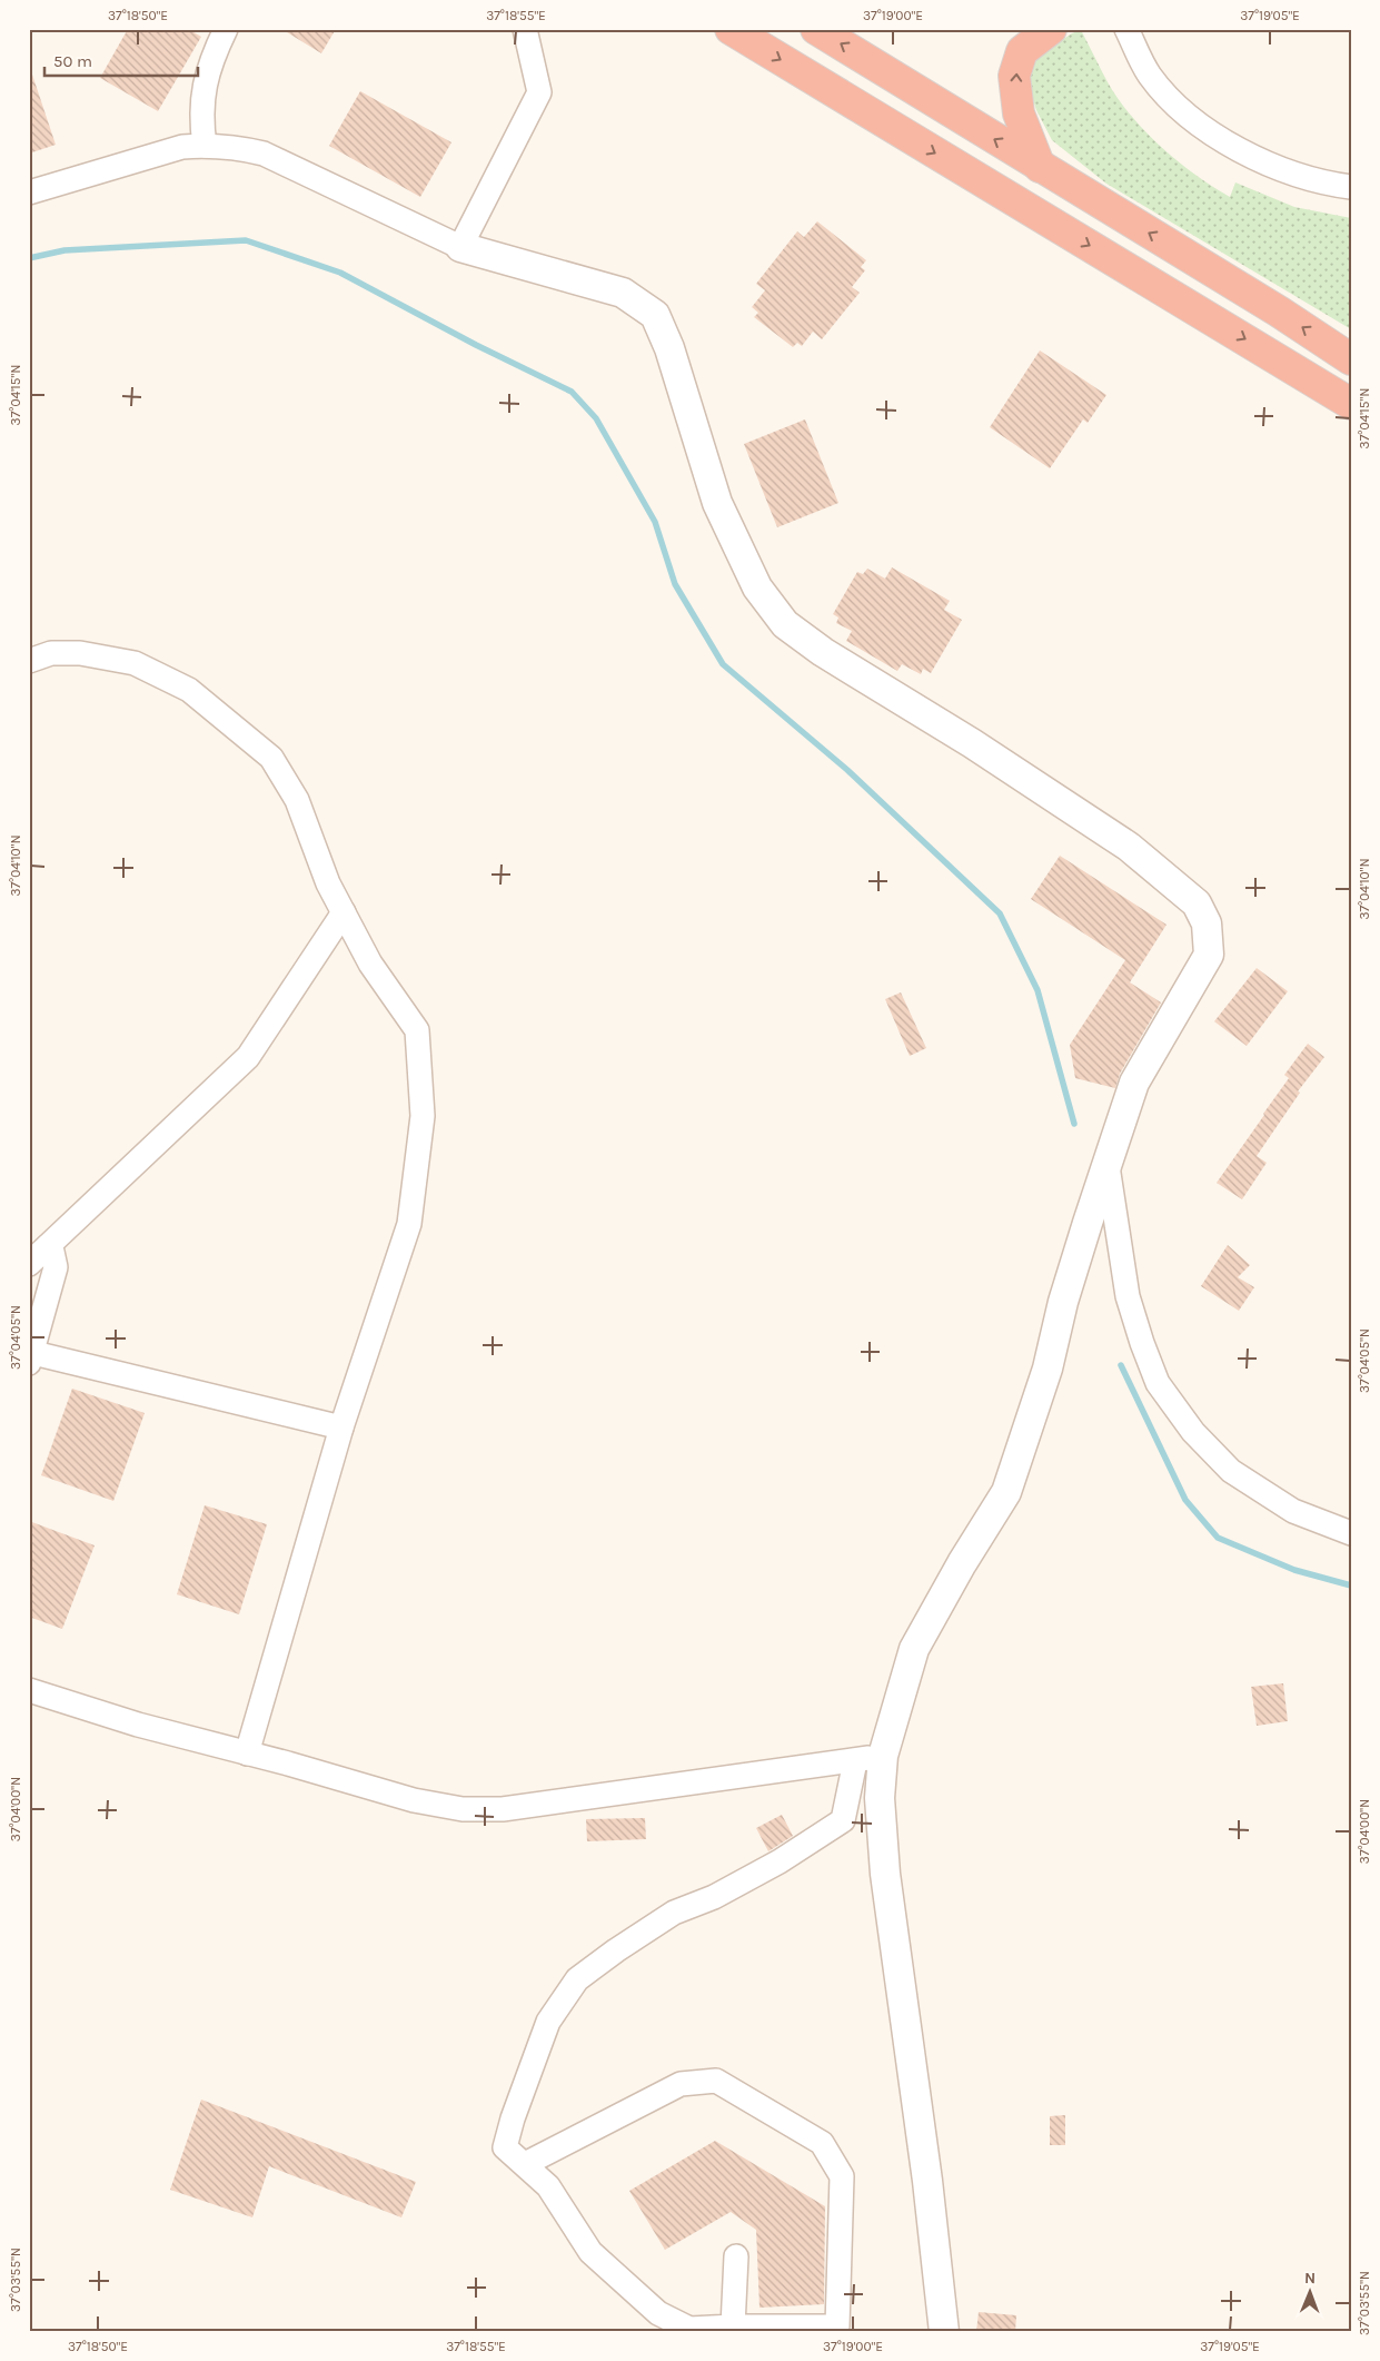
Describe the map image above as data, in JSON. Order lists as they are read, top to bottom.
{
  "scale_bar": "50 m",
  "north": "top",
  "coordinates": [
    "37°18'50\"E",
    "37°18'55\"E",
    "37°19'00\"E",
    "37°19'05\"E",
    "37°04'15\"N",
    "37°04'10\"N",
    "37°04'05\"N",
    "37°04'00\"N",
    "37°03'55\"N"
  ]
}
